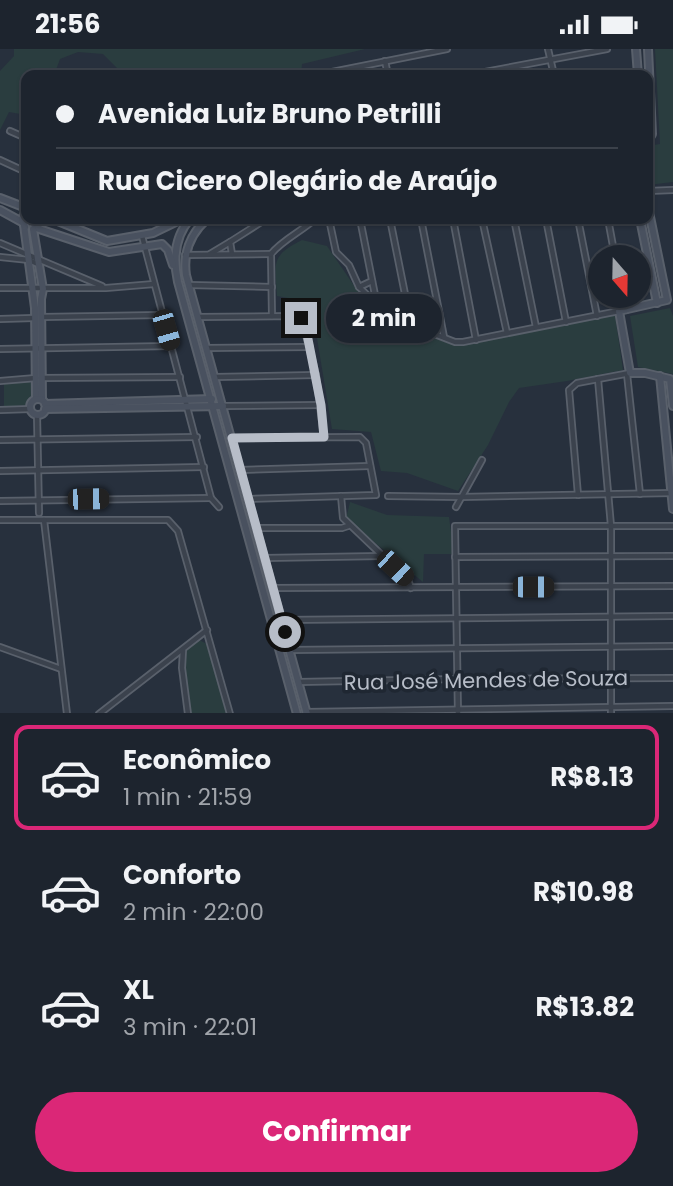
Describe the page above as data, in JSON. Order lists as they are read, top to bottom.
{
  "streets": {
    "street": ["Rua José Mendes de Souza"]
  },
  "north": "bottom",
  "page": {
    "status": "21:56",
    "banner": ["Avenida Luiz Bruno Petrilli", "Rua Cicero Olegário de Araújo"],
    "bubble": "2 min",
    "list": [
      {
        "name": "Econômico",
        "note": "1 min · 21:59",
        "value": "R$8.13"
      },
      {
        "name": "Conforto",
        "note": "2 min · 22:00",
        "value": "R$10.98"
      },
      {
        "name": "XL",
        "note": "3 min · 22:01",
        "value": "R$13.82"
      }
    ],
    "buttons": "Confirmar"
  }
}
